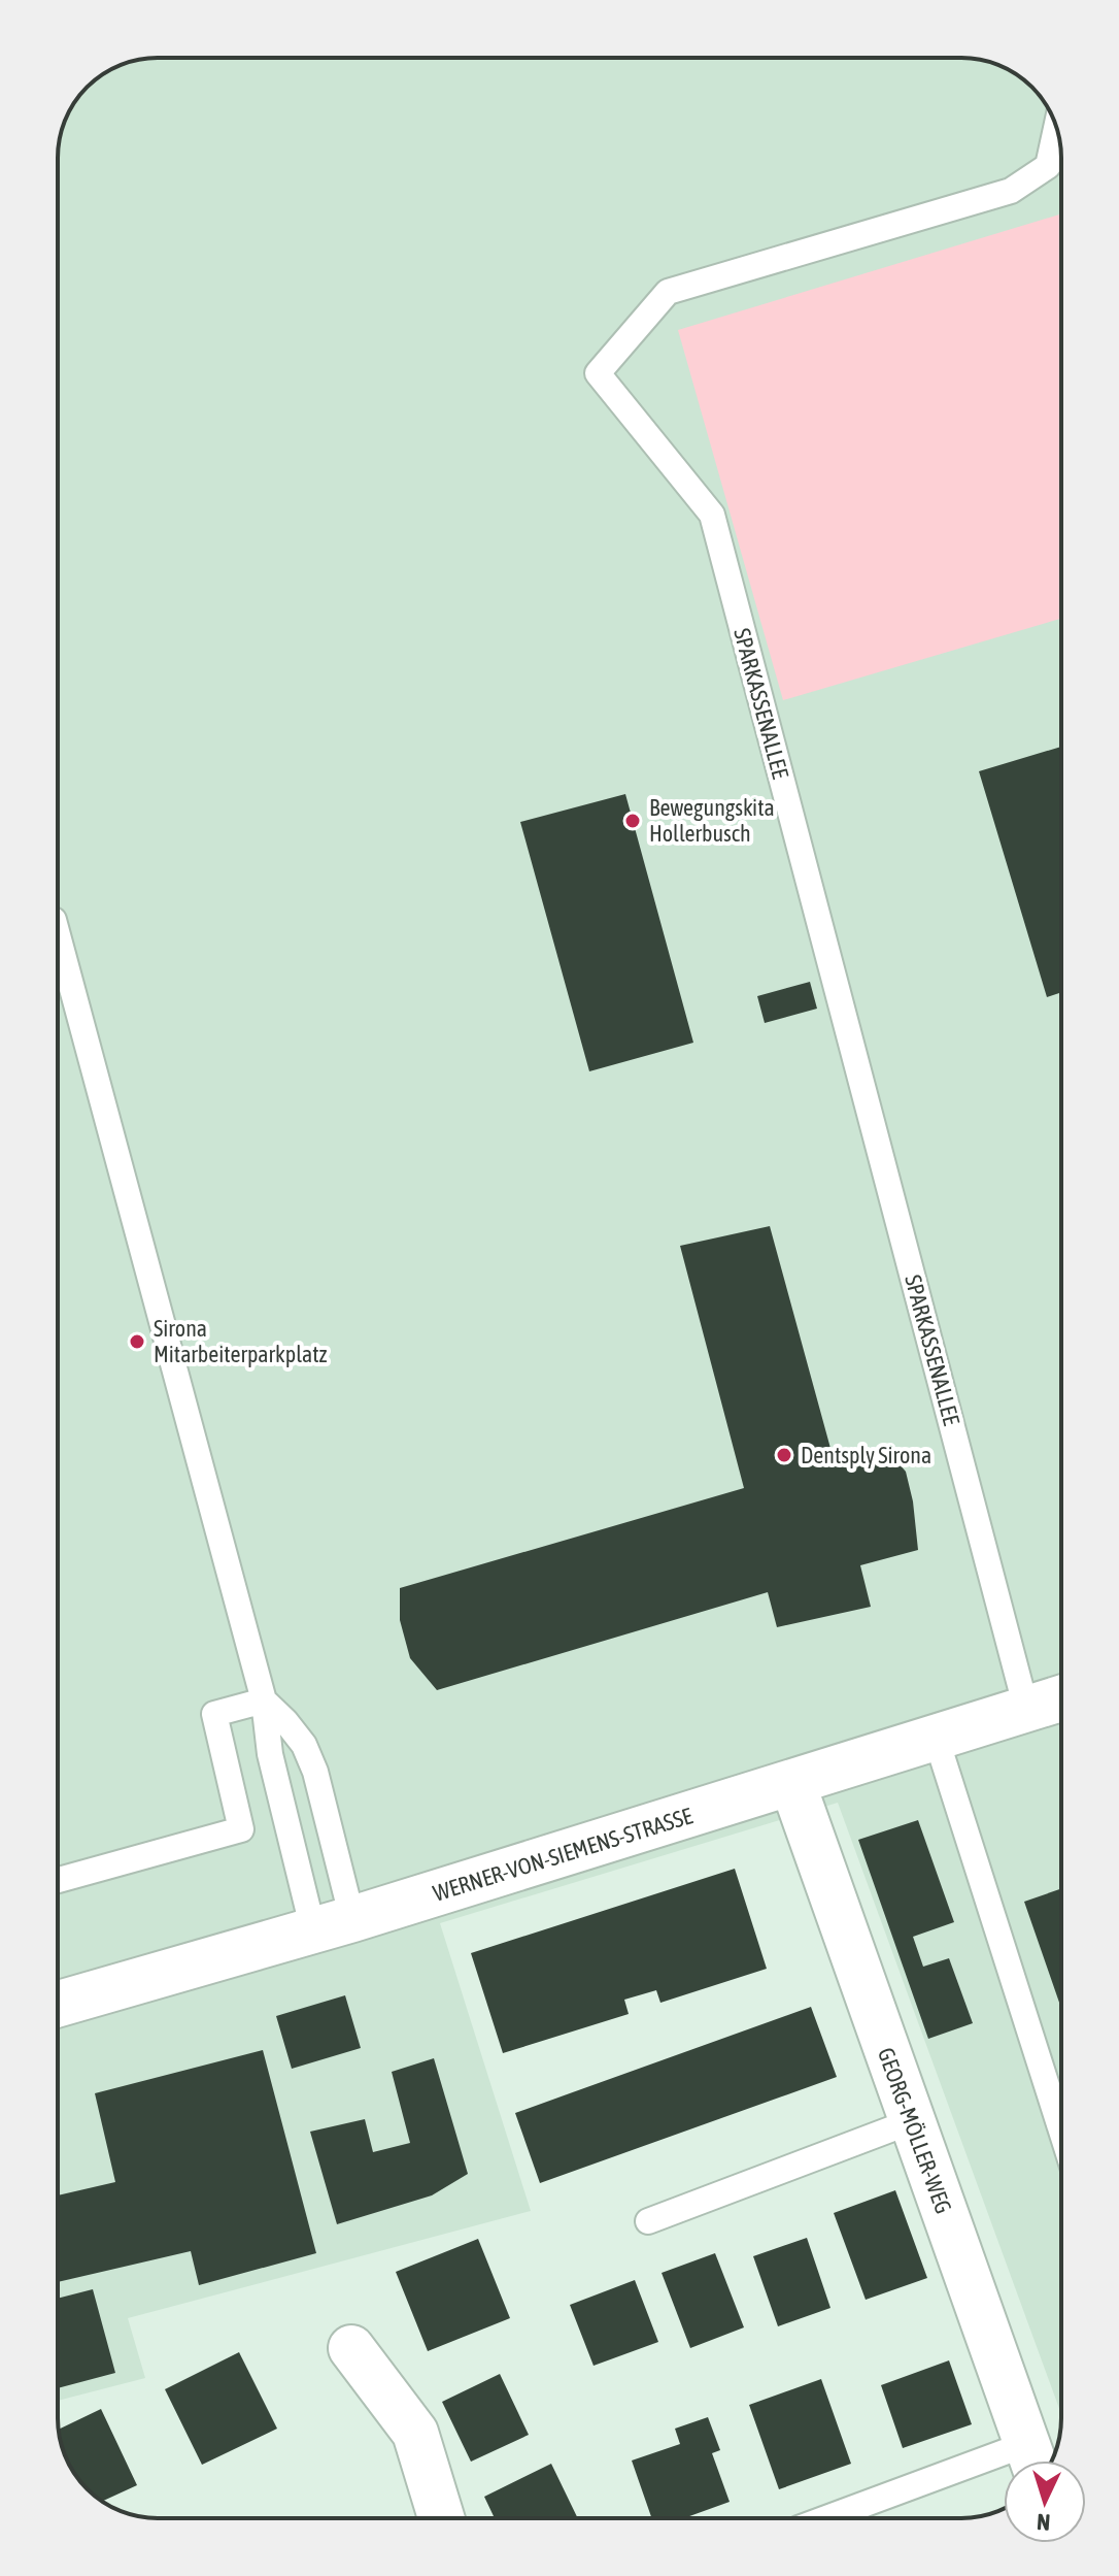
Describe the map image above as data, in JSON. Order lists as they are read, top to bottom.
{
  "streets": {
    "street": ["WERNER-VON-SIEMENS-STRASSE", "GEORG-MÖLLER-WEG"],
    "lane": ["SPARKASSENALLEE"]
  },
  "crossings": [
    ["SPARKASSENALLEE", "WERNER-VON-SIEMENS-STRASSE"],
    ["WERNER-VON-SIEMENS-STRASSE", "GEORG-MÖLLER-WEG"]
  ],
  "places": ["Bewegungskita Hollerbusch", "Sirona Mitarbeiterparkplatz", "Dentsply Sirona"],
  "north": "bottom"
}
